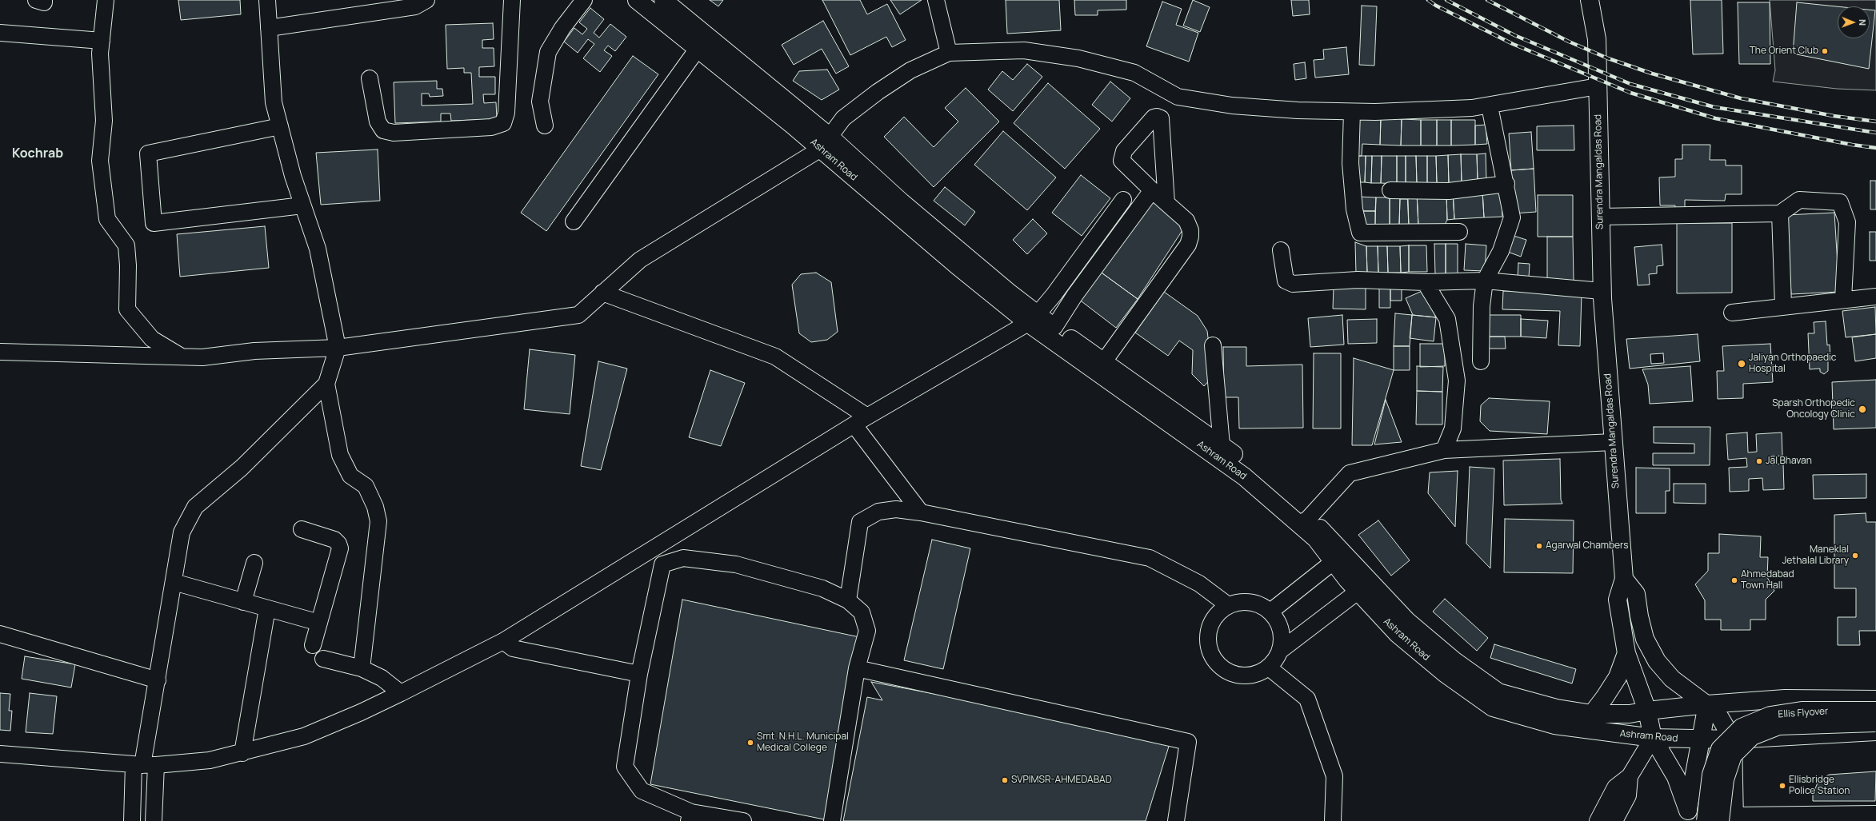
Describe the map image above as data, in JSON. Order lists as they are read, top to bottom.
{
  "streets": {
    "main road": ["Ashram Road", "Surendra Mangaldas Road", "Ellis Flyover"]
  },
  "districts": ["Kochrab"],
  "places": [
    "The Orient Club",
    "Jaliyan Orthopaedic Hospital",
    "Sparsh Orthopedic Oncology Clinic",
    "Jal Bhavan",
    "Agarwal Chambers",
    "Maneklal Jethalal Library",
    "Ahmedabad Town Hall",
    "Smt. N.H.L. Municipal Medical College",
    "SVPIMSR-AHMEDABAD",
    "Ellisbridge Police Station"
  ],
  "north": "right"
}
